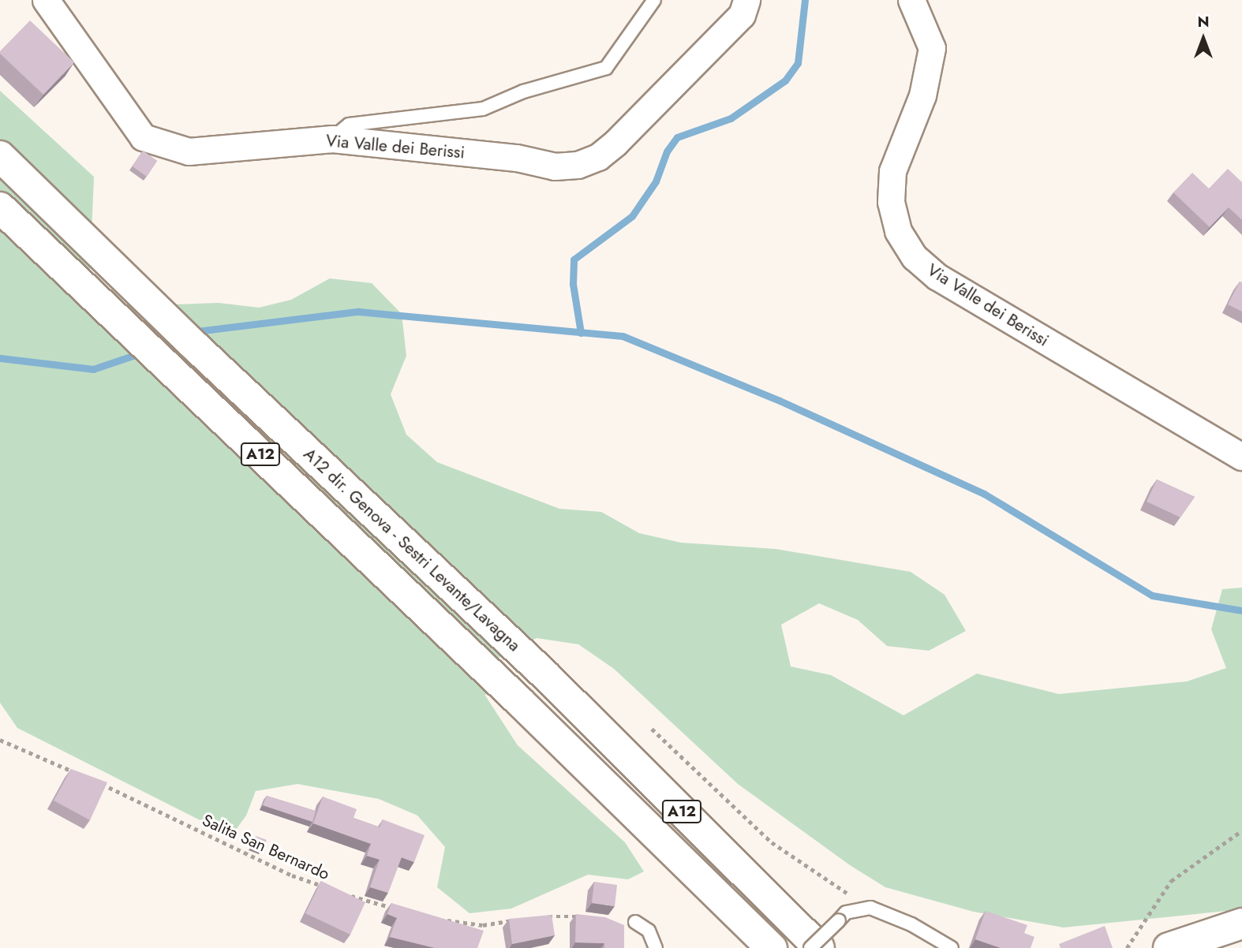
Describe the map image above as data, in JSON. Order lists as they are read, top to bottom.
{
  "streets": {
    "main road": ["A12", "A12 dir. Genova - Sestri Levante/Lavagna"],
    "street": ["Via Valle dei Berissi"],
    "path": ["Salita San Bernardo"]
  },
  "north": "top"
}
